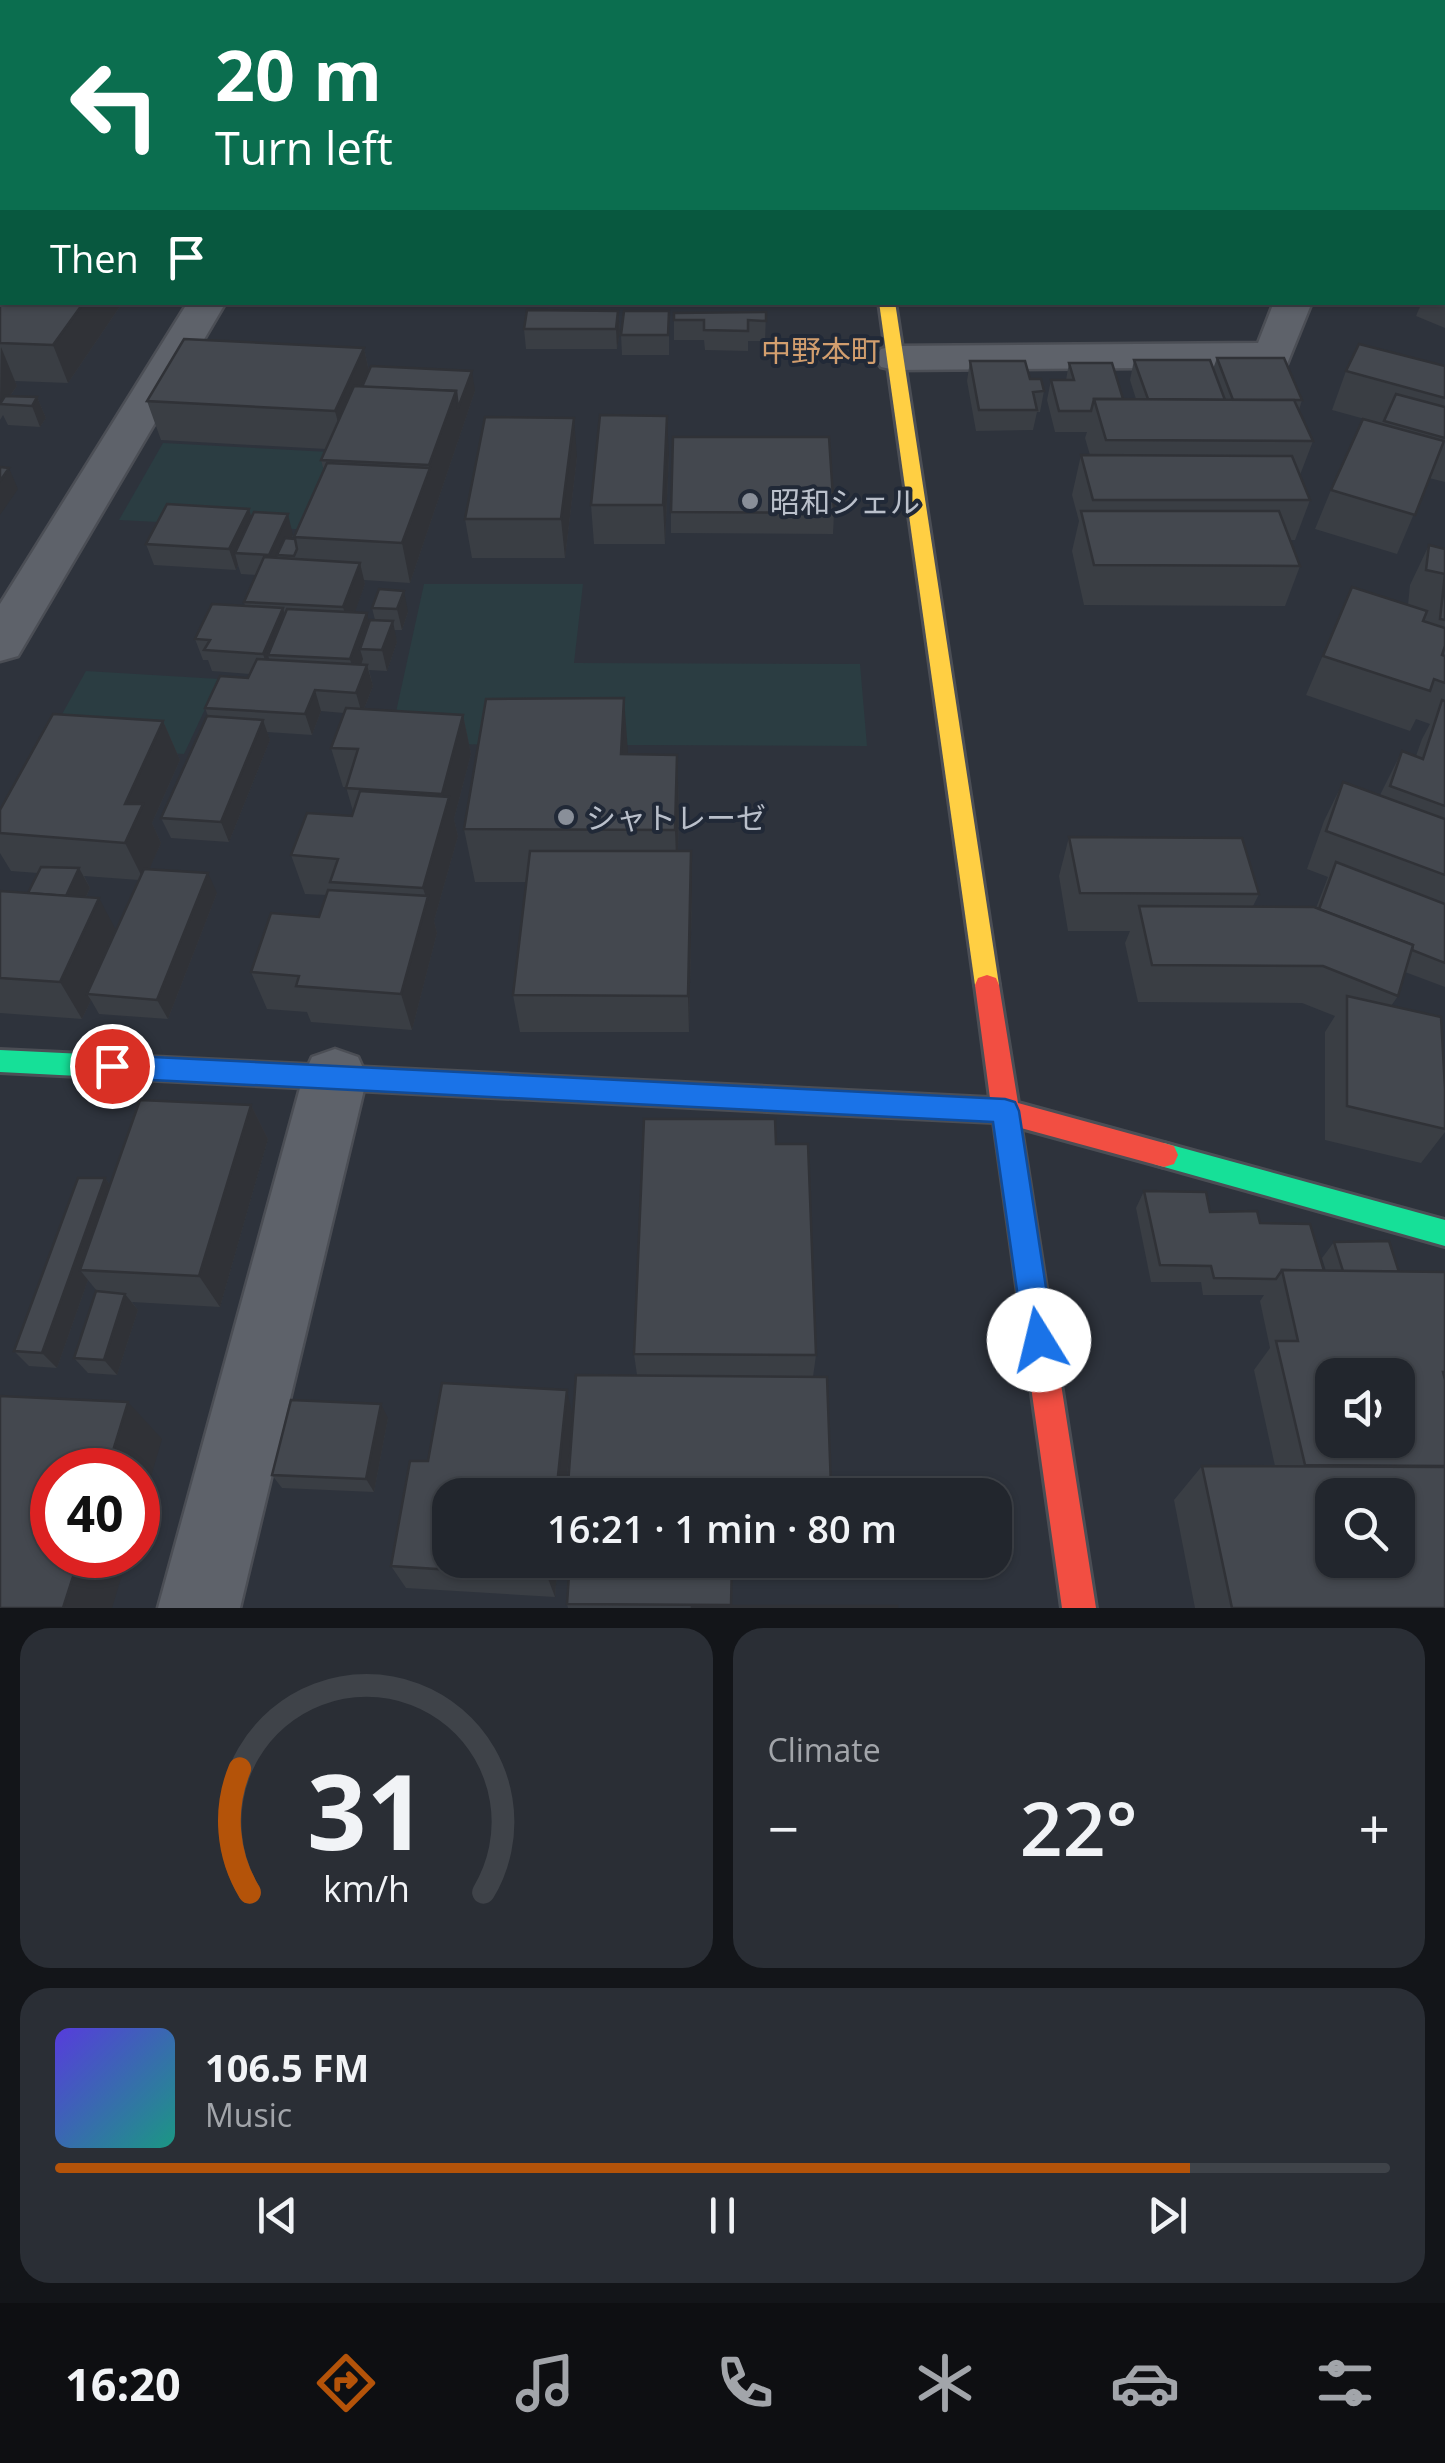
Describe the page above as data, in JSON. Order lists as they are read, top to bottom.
{
  "districts": ["中野本町"],
  "places": ["昭和シェル", "シャトレーゼ"],
  "page": {
    "turn": ["20 m", "Turn left"],
    "then": "Then",
    "limit": "40",
    "trip": "16:21 · 1 min · 80 m",
    "tile": "Climate",
    "heat": ["−", "22°", "+"],
    "song": ["106.5 FM", "Music"],
    "tabs": "16:20",
    "gauge": ["31", "km/h"]
  }
}
